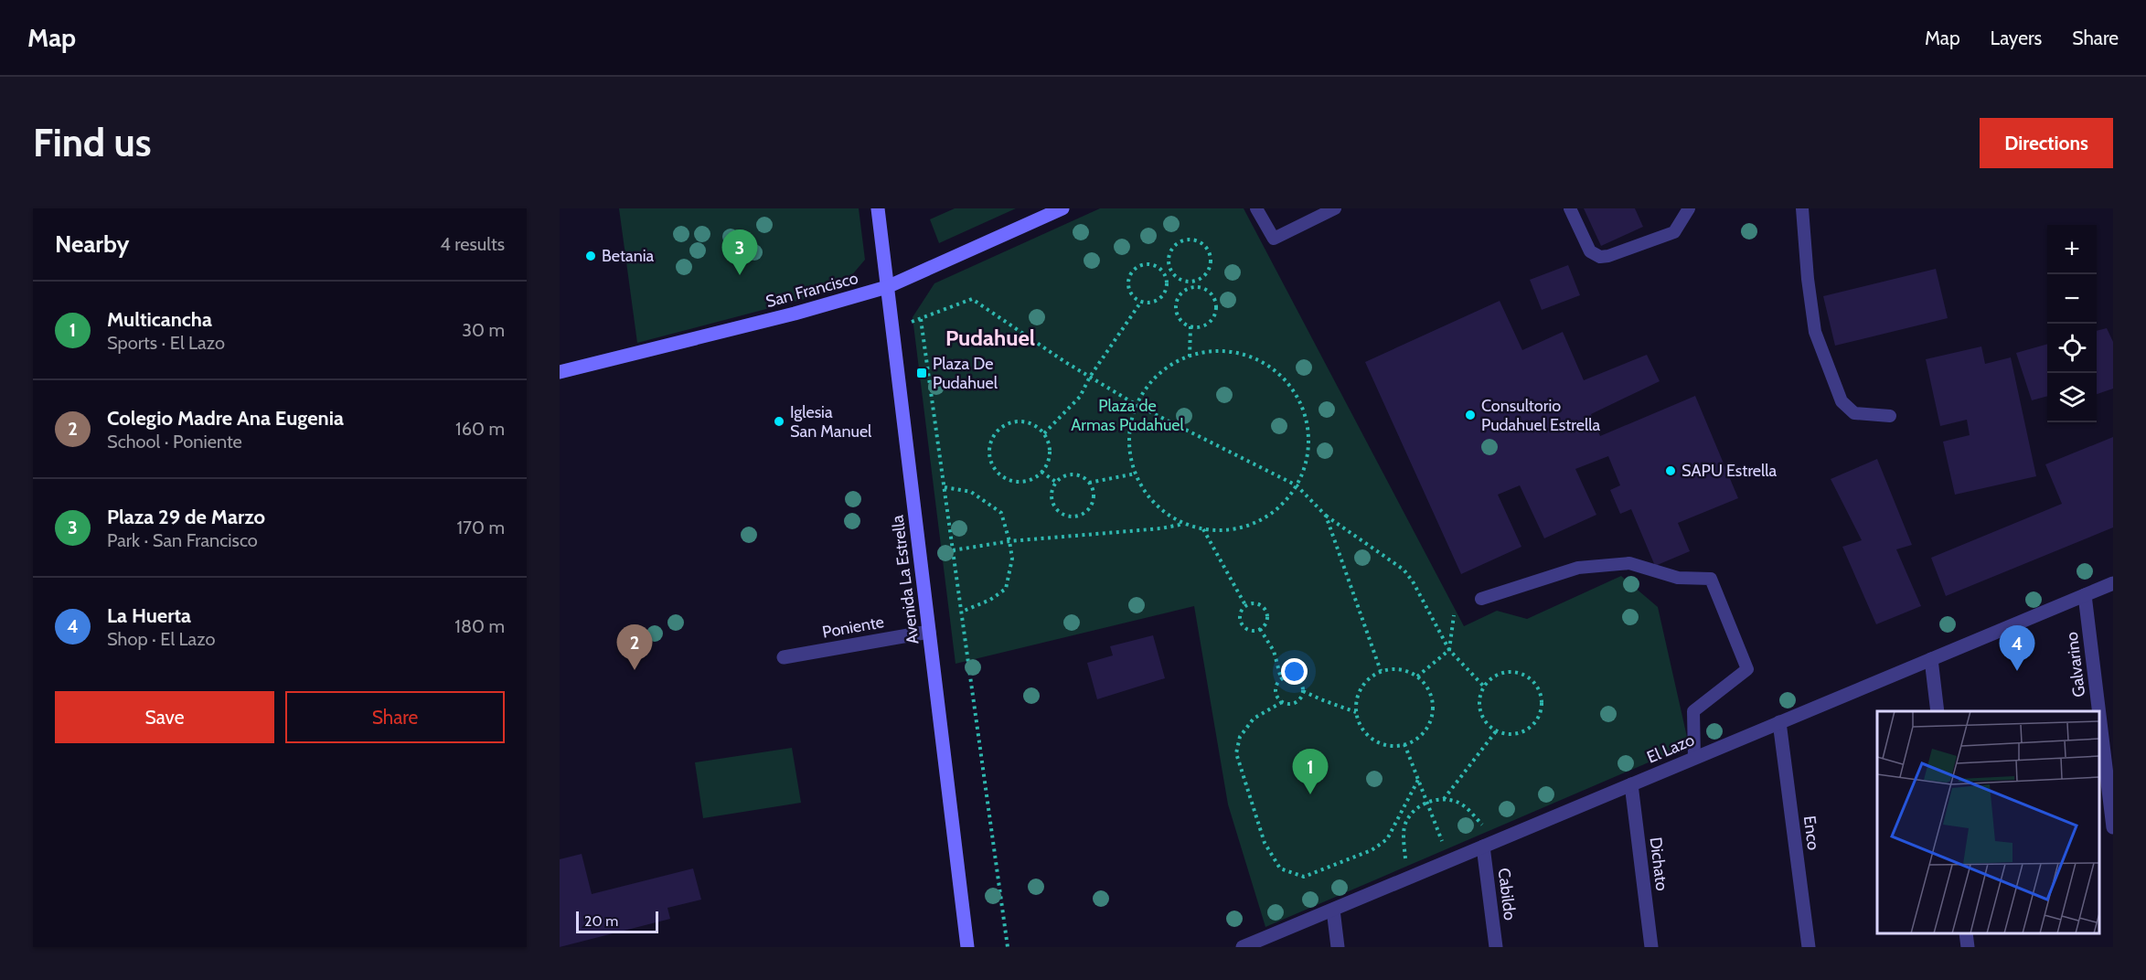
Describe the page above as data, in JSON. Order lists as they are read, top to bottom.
{
  "streets": {
    "main road": ["San Francisco", "Avenida La Estrella"],
    "street": [
      "Poniente",
      "Galvarino",
      "El Lazo",
      "Enco",
      "Dichato",
      "Cabildo"
    ]
  },
  "crossings": [
    ["San Francisco", "Avenida La Estrella"],
    ["Avenida La Estrella", "Poniente"],
    ["Galvarino", "El Lazo"],
    ["El Lazo", "Enco"],
    ["El Lazo", "Dichato"],
    ["El Lazo", "Cabildo"]
  ],
  "districts": ["Pudahuel"],
  "parks": ["Plaza de Armas Pudahuel"],
  "places": {
    "other": [
      "Betania",
      "Consultorio Pudahuel Estrella",
      "Iglesia San Manuel",
      "SAPU Estrella"
    ],
    "transit": ["Plaza De Pudahuel"]
  },
  "scale_bar": "20 m",
  "page": {
    "header": "Map",
    "nav": ["Map", "Layers", "Share"],
    "buttons": [
      "Directions",
      ["Save", "Share"]
    ],
    "title": "Find us",
    "heading": ["Nearby", "4 results"],
    "map_buttons": ["+", "−"],
    "pins": [
      "3",
      "2",
      "4",
      "1"
    ],
    "list": [
      {
        "mark": "1",
        "name": "Multicancha",
        "note": "Sports · El Lazo",
        "value": "30 m"
      },
      {
        "mark": "2",
        "name": "Colegio Madre Ana Eugenia",
        "note": "School · Poniente",
        "value": "160 m"
      },
      {
        "mark": "3",
        "name": "Plaza 29 de Marzo",
        "note": "Park · San Francisco",
        "value": "170 m"
      },
      {
        "mark": "4",
        "name": "La Huerta",
        "note": "Shop · El Lazo",
        "value": "180 m"
      }
    ],
    "scale": "20 m"
  }
}
